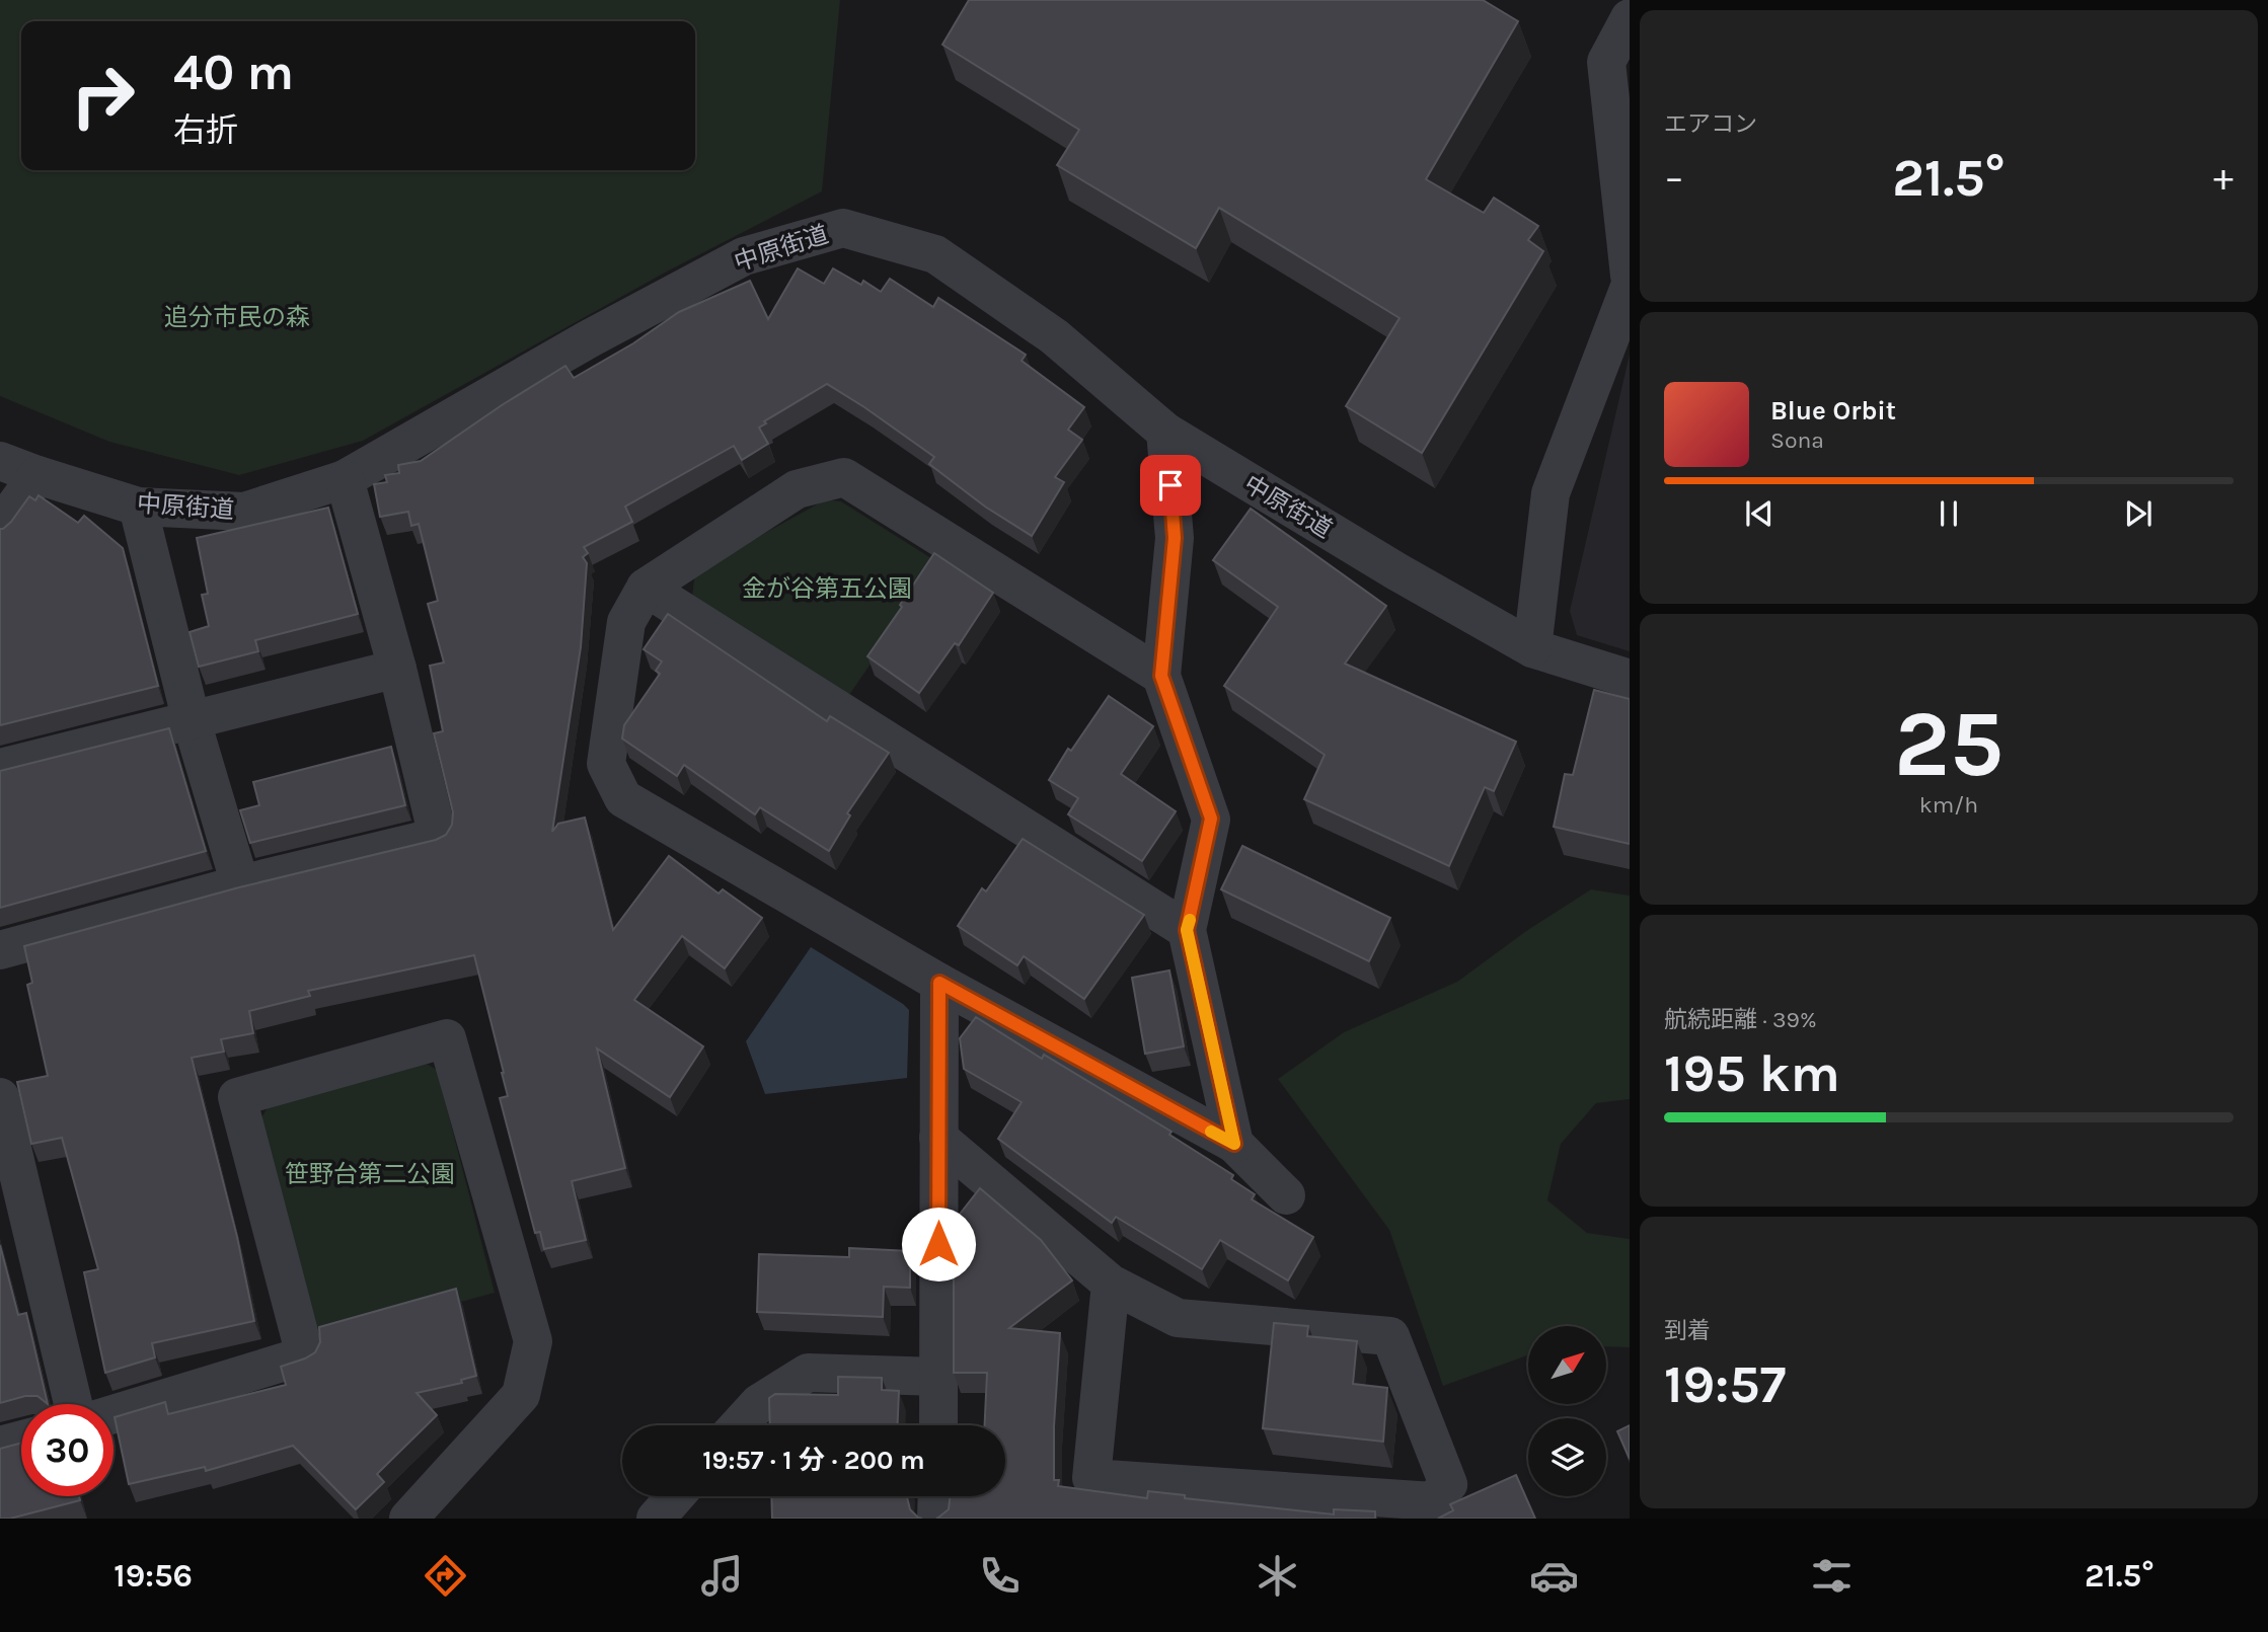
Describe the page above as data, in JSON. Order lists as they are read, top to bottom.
{
  "streets": {
    "street": ["中原街道"]
  },
  "parks": ["追分市民の森", "金が谷第五公園", "笹野台第二公園"],
  "north": "top right",
  "page": {
    "tile": [
      "エアコン",
      ["25", "km/h"],
      ["航続距離 · 39%", "195 km"],
      ["到着", "19:57"]
    ],
    "turn": ["40 m", "右折"],
    "heat": ["−", "21.5°", "+"],
    "song": ["Blue Orbit", "Sona"],
    "limit": "30",
    "trip": "19:57 · 1 分 · 200 m",
    "tabs": ["19:56", "21.5°"]
  }
}
